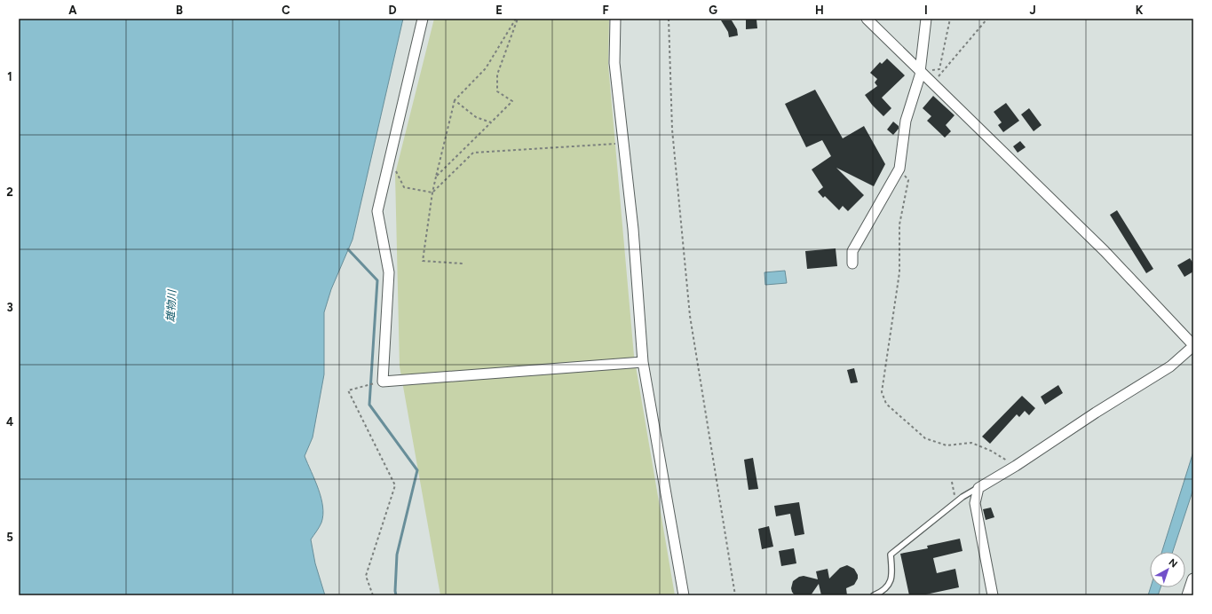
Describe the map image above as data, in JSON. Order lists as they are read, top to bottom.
{
  "water": ["雄物川"],
  "north": "top right",
  "grid": {
    "columns": [
      "A",
      "B",
      "C",
      "D",
      "E",
      "F",
      "G",
      "H",
      "I",
      "J",
      "K"
    ],
    "rows": [
      "1",
      "2",
      "3",
      "4",
      "5"
    ]
  }
}
